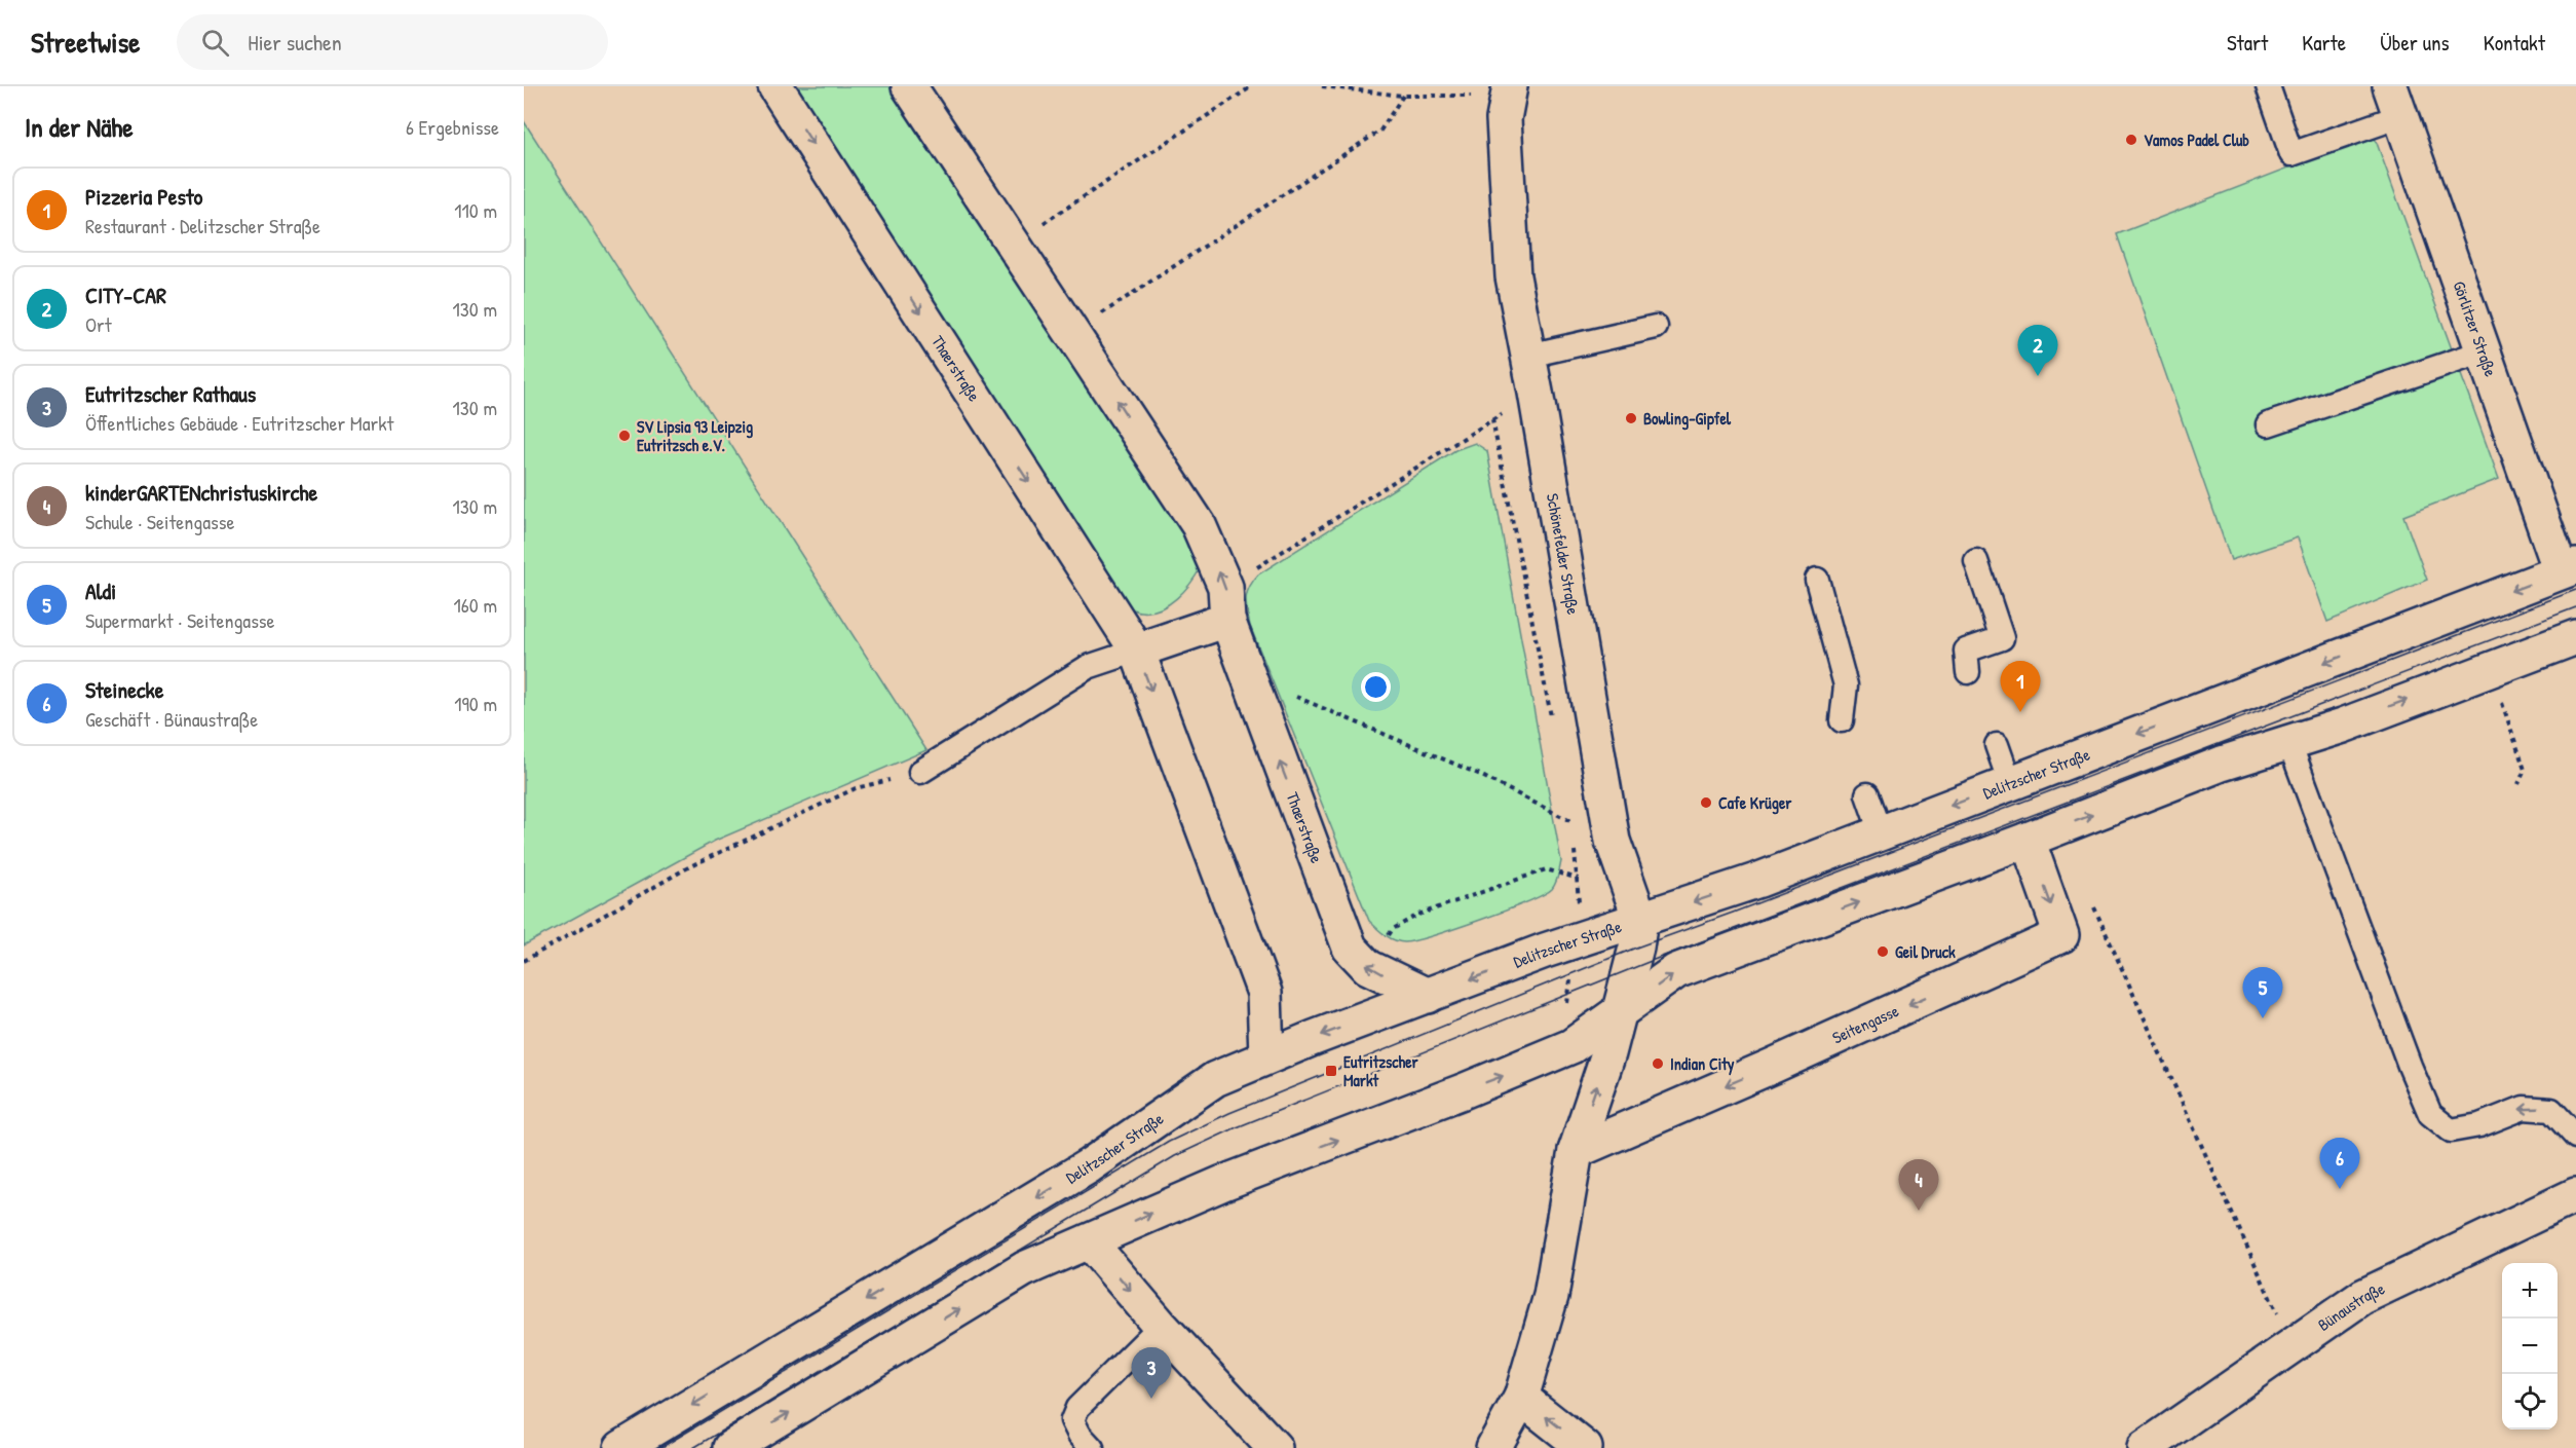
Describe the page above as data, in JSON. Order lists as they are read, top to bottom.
{
  "streets": {
    "street": [
      "Görlitzer Straße",
      "Thaerstraße",
      "Schönefelder Straße",
      "Delitzscher Straße",
      "Seitengasse",
      "Bünaustraße"
    ]
  },
  "crossings": [
    ["Görlitzer Straße", "Delitzscher Straße"],
    ["Thaerstraße", "Delitzscher Straße"],
    ["Schönefelder Straße", "Delitzscher Straße"]
  ],
  "places": {
    "other": [
      "Vamos Padel Club",
      "Bowling-Gipfel",
      "SV Lipsia 93 Leipzig Eutritzsch e.V.",
      "Cafe Krüger",
      "Geil Druck",
      "Indian City"
    ],
    "transit": ["Eutritzscher Markt"]
  },
  "page": {
    "header": "Streetwise",
    "search": "Hier suchen",
    "nav": [
      "Start",
      "Karte",
      "Über uns",
      "Kontakt"
    ],
    "heading": ["In der Nähe", "6 Ergebnisse"],
    "list": [
      {
        "mark": "1",
        "name": "Pizzeria Pesto",
        "note": "Restaurant · Delitzscher Straße",
        "value": "110 m"
      },
      {
        "mark": "2",
        "name": "CITY-CAR",
        "note": "Ort",
        "value": "130 m"
      },
      {
        "mark": "3",
        "name": "Eutritzscher Rathaus",
        "note": "Öffentliches Gebäude · Eutritzscher Markt",
        "value": "130 m"
      },
      {
        "mark": "4",
        "name": "kinderGARTENchristuskirche",
        "note": "Schule · Seitengasse",
        "value": "130 m"
      },
      {
        "mark": "5",
        "name": "Aldi",
        "note": "Supermarkt · Seitengasse",
        "value": "160 m"
      },
      {
        "mark": "6",
        "name": "Steinecke",
        "note": "Geschäft · Bünaustraße",
        "value": "190 m"
      }
    ],
    "pins": [
      "2",
      "1",
      "5",
      "6",
      "4",
      "3"
    ],
    "map_buttons": ["+", "−"]
  }
}
